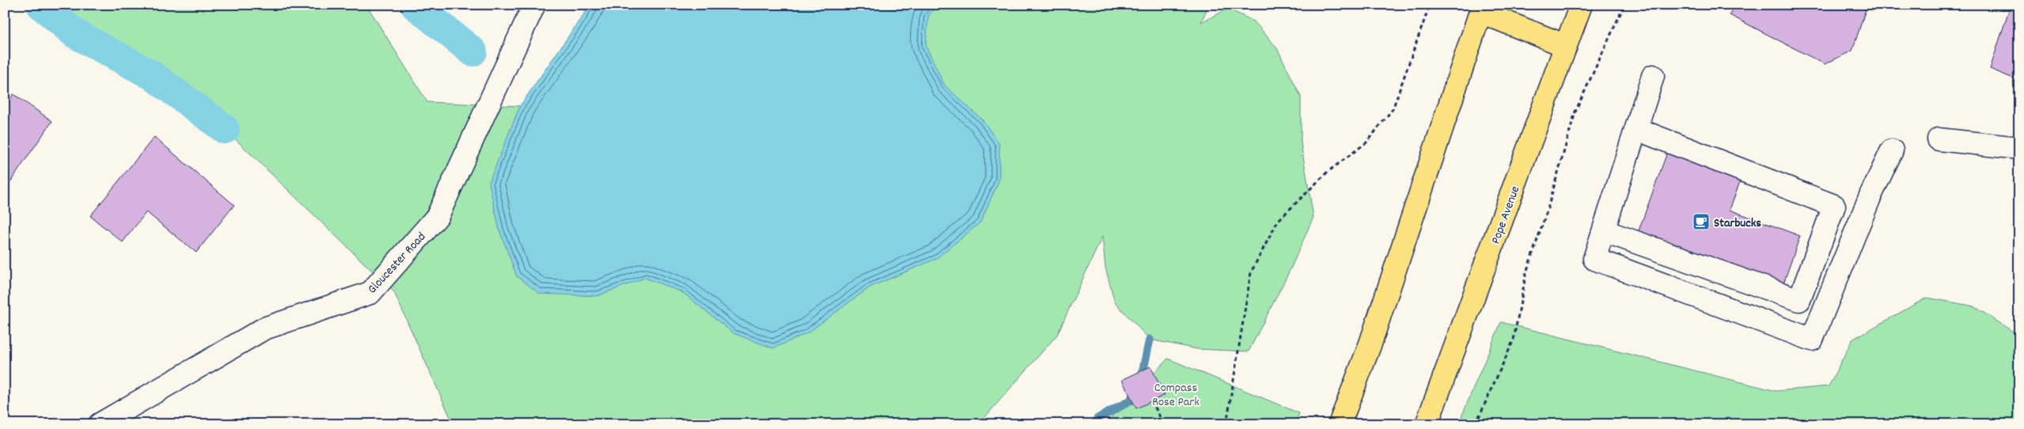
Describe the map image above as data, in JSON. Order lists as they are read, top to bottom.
{
  "streets": {
    "main road": ["Pope Avenue"],
    "street": ["Gloucester Road"]
  },
  "parks": ["Compass Rose Park"],
  "places": {
    "cafe": ["Starbucks"]
  }
}
